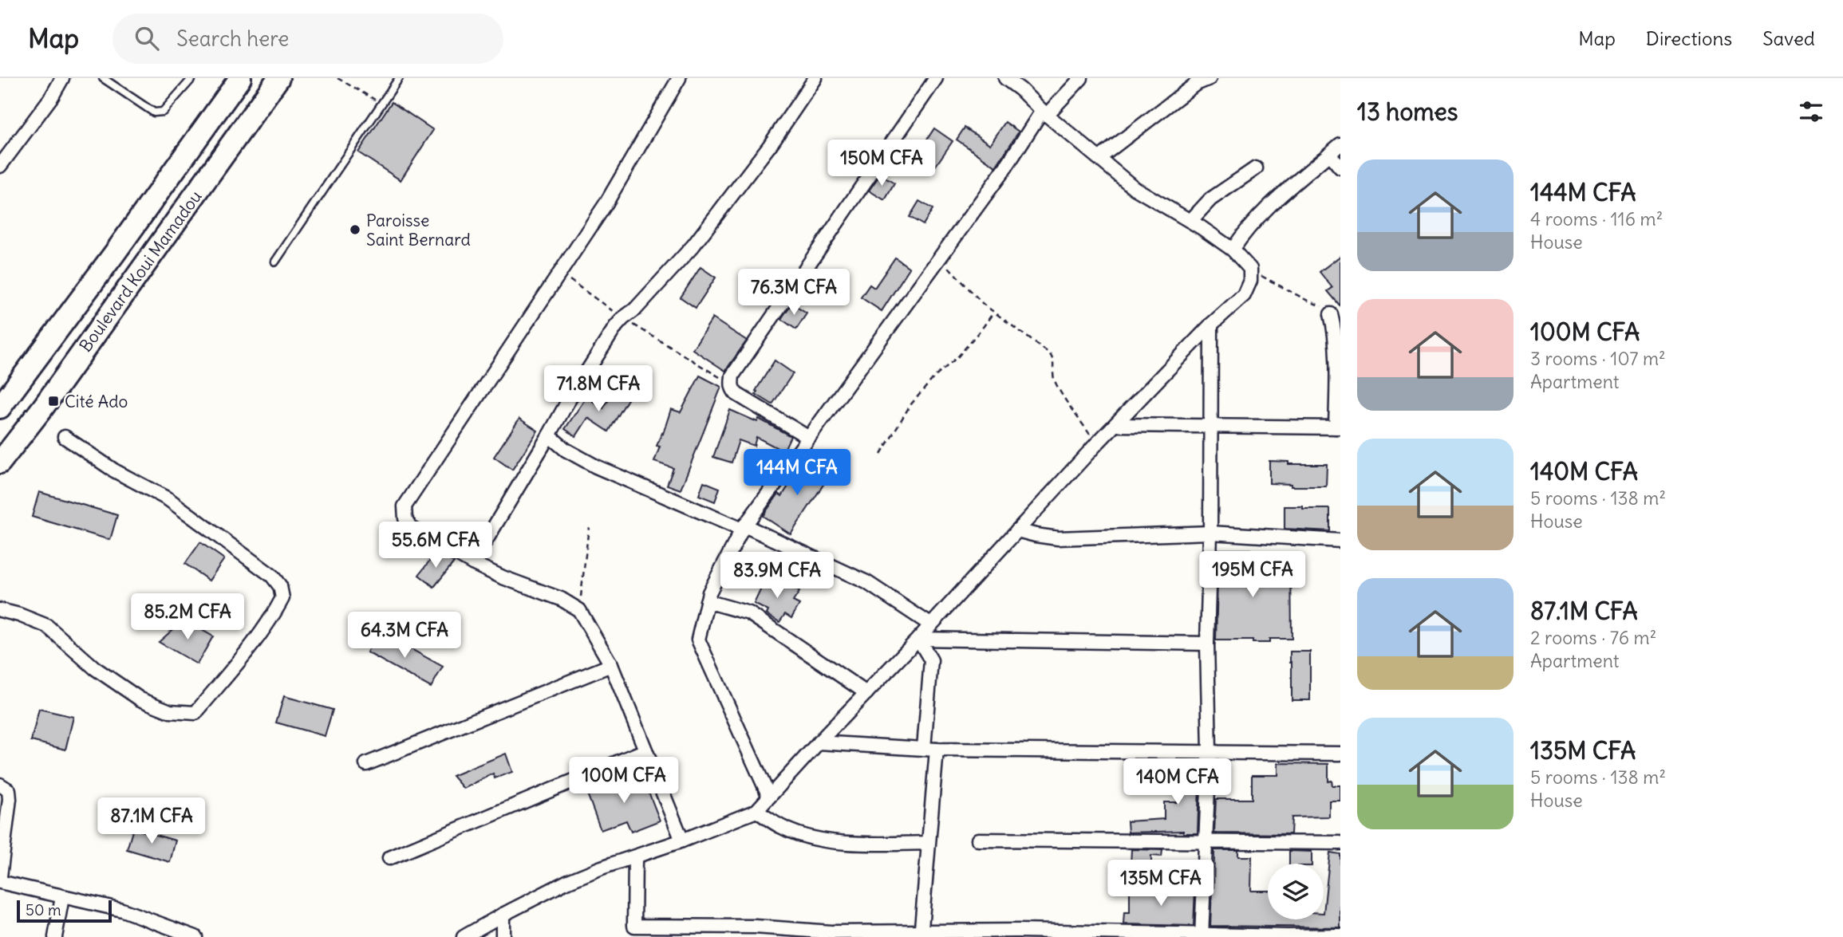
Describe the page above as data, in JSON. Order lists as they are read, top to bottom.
{
  "streets": {
    "main road": ["Boulevard Koui Mamadou"]
  },
  "places": {
    "other": ["Paroisse Saint Bernard"],
    "transit": ["Cité Ado"]
  },
  "scale_bar": "50 m",
  "page": {
    "header": "Map",
    "search": "Search here",
    "nav": ["Map", "Directions", "Saved"],
    "heading": "13 homes",
    "price": [
      "150M CFA",
      "76.3M CFA",
      "71.8M CFA",
      "144M CFA",
      "55.6M CFA",
      "195M CFA",
      "83.9M CFA",
      "85.2M CFA",
      "64.3M CFA",
      "100M CFA",
      "140M CFA",
      "87.1M CFA",
      "135M CFA"
    ],
    "list": [
      {
        "name": "144M CFA",
        "note": "4 rooms · 116 m² · House"
      },
      {
        "name": "100M CFA",
        "note": "3 rooms · 107 m² · Apartment"
      },
      {
        "name": "140M CFA",
        "note": "5 rooms · 138 m² · House"
      },
      {
        "name": "87.1M CFA",
        "note": "2 rooms · 76 m² · Apartment"
      },
      {
        "name": "135M CFA",
        "note": "5 rooms · 138 m² · House"
      }
    ],
    "scale": "50 m"
  }
}
